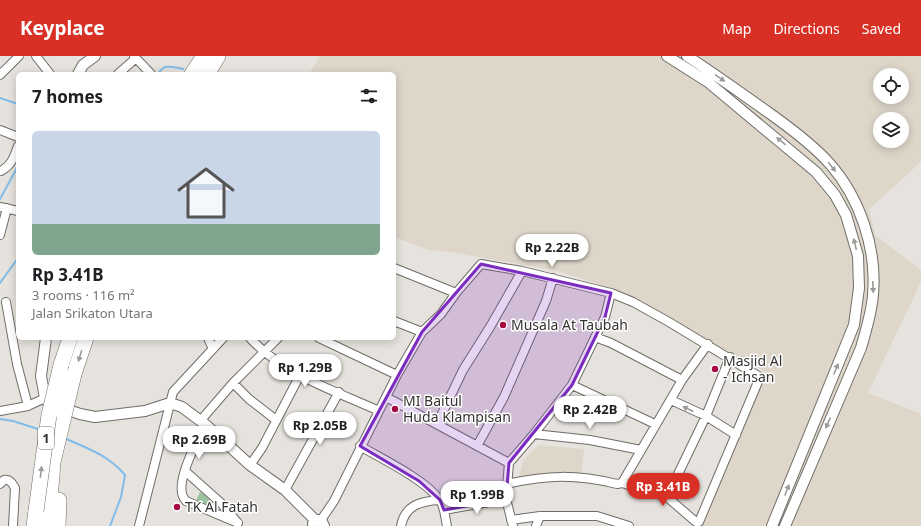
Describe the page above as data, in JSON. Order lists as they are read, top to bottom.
{
  "streets": {
    "highway": ["1"]
  },
  "places": [
    "Musala At Taubah",
    "Masjid Al - Ichsan",
    "MI Baitul Huda Klampisan",
    "TK Al Fatah"
  ],
  "page": {
    "header": "Keyplace",
    "nav": ["Map", "Directions", "Saved"],
    "heading": "7 homes",
    "list": [
      {
        "name": "Rp 3.41B",
        "note": "3 rooms · 116 m² · Jalan Srikaton Utara"
      }
    ],
    "price": [
      "Rp 2.22B",
      "Rp 1.29B",
      "Rp 2.42B",
      "Rp 2.05B",
      "Rp 2.69B",
      "Rp 3.41B",
      "Rp 1.99B"
    ]
  }
}
